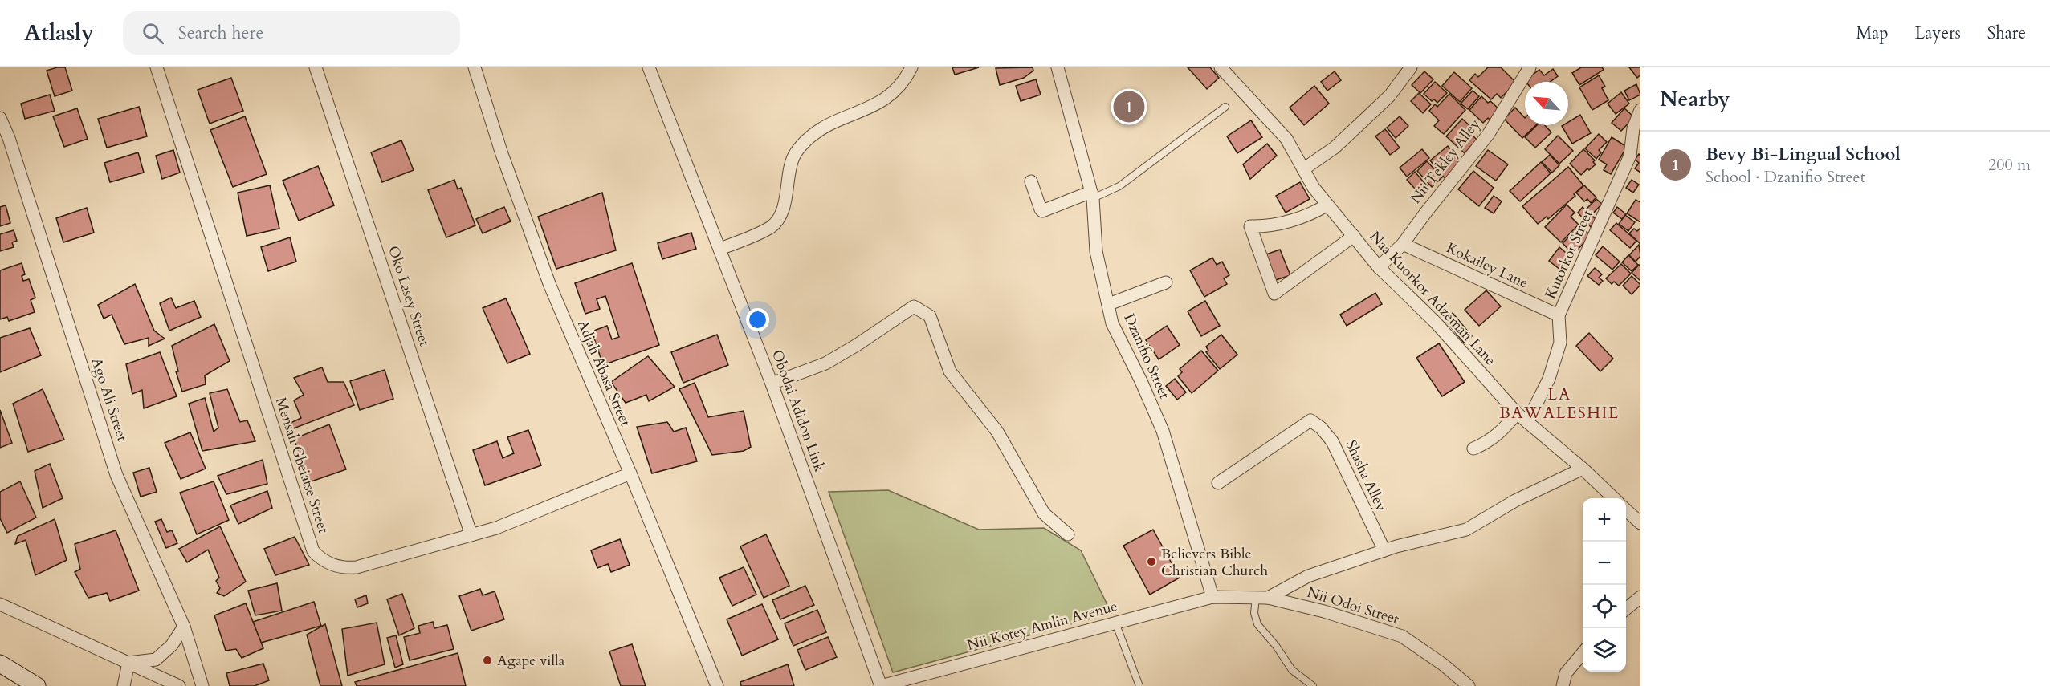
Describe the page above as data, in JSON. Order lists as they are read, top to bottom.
{
  "streets": {
    "street": [
      "Nii Tekley Alley",
      "Kutorkor Street",
      "Kokailey Lane",
      "Oko Lasey Street",
      "Naa Kuorkor Adzeman Lane",
      "Dzanifio Street",
      "Adjah Abasa Street",
      "Ago Ali Street",
      "Obodai Adidon Link",
      "Mensah Gbeiatse Street",
      "Shasha Alley",
      "Nii Odoi Street",
      "Nii Kotey Amlin Avenue"
    ]
  },
  "crossings": [
    ["Nii Tekley Alley", "Kokailey Lane"],
    ["Nii Tekley Alley", "Naa Kuorkor Adzeman Lane"],
    ["Kutorkor Street", "Kokailey Lane"],
    ["Kutorkor Street", "Naa Kuorkor Adzeman Lane"],
    ["Oko Lasey Street", "Mensah Gbeiatse Street"],
    ["Dzanifio Street", "Nii Odoi Street"],
    ["Dzanifio Street", "Nii Kotey Amlin Avenue"],
    ["Adjah Abasa Street", "Mensah Gbeiatse Street"],
    ["Obodai Adidon Link", "Nii Kotey Amlin Avenue"],
    ["Nii Odoi Street", "Nii Kotey Amlin Avenue"]
  ],
  "districts": ["LA BAWALESHIE"],
  "places": ["Believers Bible Christian Church", "Agape villa"],
  "north": "top left",
  "page": {
    "header": "Atlasly",
    "search": "Search here",
    "nav": ["Map", "Layers", "Share"],
    "heading": "Nearby",
    "pins": "1",
    "list": [
      {
        "mark": "1",
        "name": "Bevy Bi-Lingual School",
        "note": "School · Dzanifio Street",
        "value": "200 m"
      }
    ],
    "map_buttons": ["+", "−"]
  }
}
